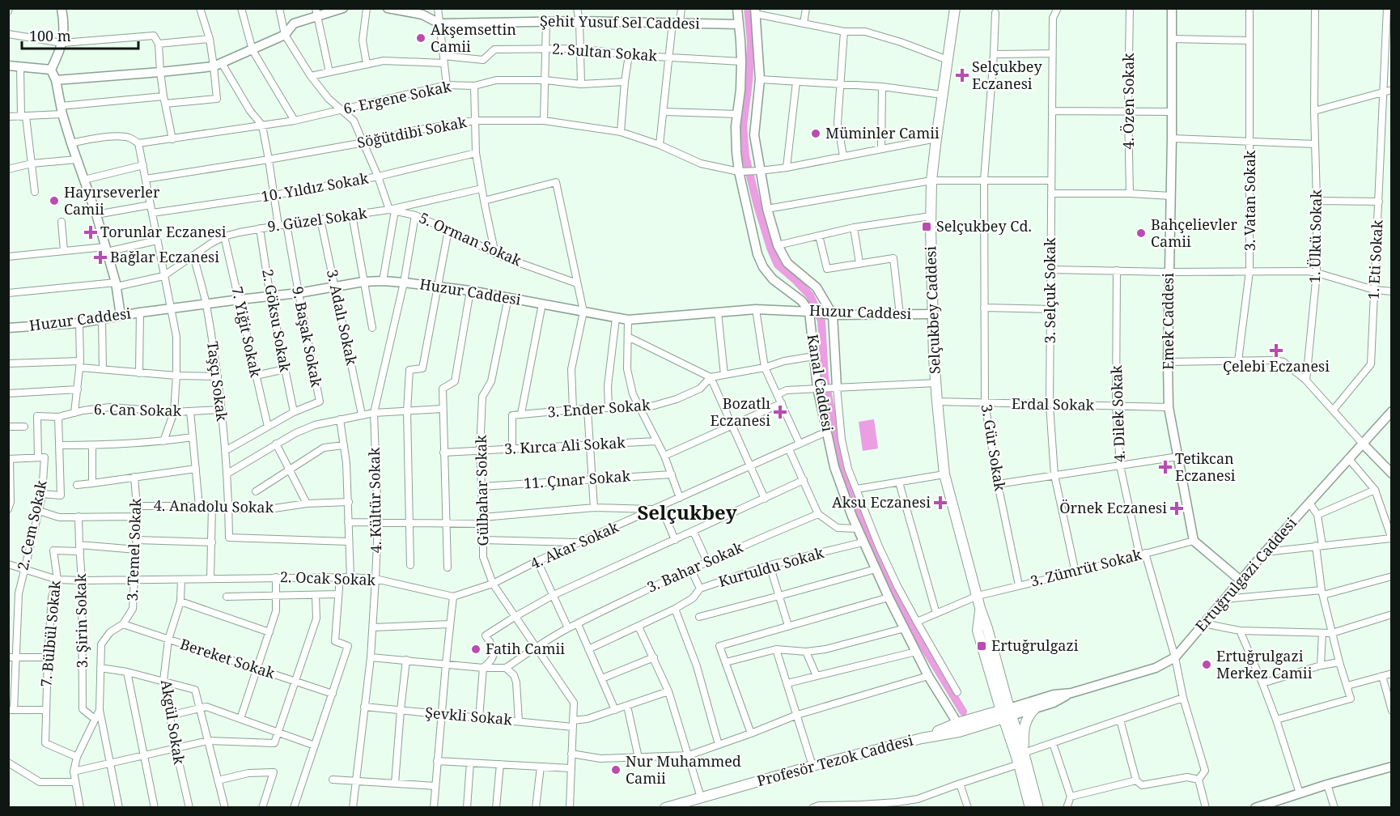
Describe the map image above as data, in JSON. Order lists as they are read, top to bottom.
{
  "streets": {
    "main road": ["Selçukbey Caddesi", "Profesör Tezok Caddesi"],
    "street": [
      "Şehit Yusuf Sel Caddesi",
      "2. Sultan Sokak",
      "6. Ergene Sokak",
      "4. Özen Sokak",
      "Söğütdibi Sokak",
      "10. Yıldız Sokak",
      "3. Vatan Sokak",
      "9. Güzel Sokak",
      "1. Ülkü Sokak",
      "5. Orman Sokak",
      "1. Eti Sokak",
      "3. Selçuk Sokak",
      "Huzur Caddesi",
      "3. Adalı Sokak",
      "2. Göksu Sokak",
      "Emek Caddesi",
      "7. Yiğit Sokak",
      "9. Başak Sokak",
      "Taşçı Sokak",
      "Kanal Caddesi",
      "Erdal Sokak",
      "3. Ender Sokak",
      "6. Can Sokak",
      "4. Dilek Sokak",
      "3. Kırca Ali Sokak",
      "3. Gür Sokak",
      "11. Çınar Sokak",
      "Gülbahar Sokak",
      "4. Kültür Sokak",
      "4. Anadolu Sokak",
      "2. Cem Sokak",
      "4. Akar Sokak",
      "3. Temel Sokak",
      "3. Bahar Sokak",
      "Kurtuldu Sokak",
      "3. Zümrüt Sokak",
      "Ertuğrulgazi Caddesi",
      "2. Ocak Sokak",
      "3. Şirin Sokak",
      "7. Bülbül Sokak",
      "Bereket Sokak",
      "Şevkli Sokak",
      "Akgül Sokak"
    ]
  },
  "crossings": [
    ["Söğütdibi Sokak", "Selçukbey Caddesi"],
    ["Söğütdibi Sokak", "Kanal Caddesi"],
    ["9. Güzel Sokak", "5. Orman Sokak"],
    ["9. Güzel Sokak", "3. Adalı Sokak"],
    ["9. Güzel Sokak", "2. Göksu Sokak"],
    ["9. Güzel Sokak", "7. Yiğit Sokak"],
    ["9. Güzel Sokak", "9. Başak Sokak"],
    ["9. Güzel Sokak", "Taşçı Sokak"],
    ["5. Orman Sokak", "4. Kültür Sokak"],
    ["3. Selçuk Sokak", "Erdal Sokak"],
    ["3. Selçuk Sokak", "3. Zümrüt Sokak"],
    ["Huzur Caddesi", "Selçukbey Caddesi"],
    ["Huzur Caddesi", "3. Adalı Sokak"],
    ["Huzur Caddesi", "2. Göksu Sokak"],
    ["Huzur Caddesi", "7. Yiğit Sokak"],
    ["Huzur Caddesi", "9. Başak Sokak"],
    ["Huzur Caddesi", "Taşçı Sokak"],
    ["Huzur Caddesi", "Kanal Caddesi"],
    ["Huzur Caddesi", "Gülbahar Sokak"],
    ["Huzur Caddesi", "4. Kültür Sokak"],
    ["Selçukbey Caddesi", "Erdal Sokak"],
    ["Selçukbey Caddesi", "3. Zümrüt Sokak"],
    ["Selçukbey Caddesi", "Ertuğrulgazi Caddesi"],
    ["2. Göksu Sokak", "9. Başak Sokak"],
    ["Emek Caddesi", "Erdal Sokak"],
    ["Emek Caddesi", "3. Zümrüt Sokak"],
    ["7. Yiğit Sokak", "9. Başak Sokak"],
    ["9. Başak Sokak", "Taşçı Sokak"],
    ["Taşçı Sokak", "6. Can Sokak"],
    ["Taşçı Sokak", "4. Anadolu Sokak"],
    ["Kanal Caddesi", "4. Akar Sokak"],
    ["Kanal Caddesi", "Kurtuldu Sokak"],
    ["Kanal Caddesi", "3. Zümrüt Sokak"],
    ["Erdal Sokak", "4. Dilek Sokak"],
    ["Erdal Sokak", "3. Gür Sokak"],
    ["6. Can Sokak", "2. Cem Sokak"],
    ["4. Dilek Sokak", "3. Zümrüt Sokak"],
    ["4. Dilek Sokak", "Ertuğrulgazi Caddesi"],
    ["3. Kırca Ali Sokak", "Gülbahar Sokak"],
    ["3. Gür Sokak", "3. Zümrüt Sokak"],
    ["11. Çınar Sokak", "Gülbahar Sokak"],
    ["Gülbahar Sokak", "4. Akar Sokak"],
    ["Gülbahar Sokak", "3. Bahar Sokak"],
    ["Gülbahar Sokak", "Şevkli Sokak"],
    ["4. Kültür Sokak", "2. Ocak Sokak"],
    ["4. Kültür Sokak", "Şevkli Sokak"],
    ["4. Anadolu Sokak", "3. Temel Sokak"],
    ["2. Cem Sokak", "2. Ocak Sokak"],
    ["4. Akar Sokak", "2. Ocak Sokak"],
    ["3. Temel Sokak", "2. Ocak Sokak"],
    ["3. Temel Sokak", "3. Şirin Sokak"],
    ["3. Temel Sokak", "7. Bülbül Sokak"],
    ["3. Temel Sokak", "Bereket Sokak"],
    ["3. Bahar Sokak", "Kurtuldu Sokak"],
    ["2. Ocak Sokak", "3. Şirin Sokak"],
    ["2. Ocak Sokak", "7. Bülbül Sokak"],
    ["2. Ocak Sokak", "Akgül Sokak"],
    ["3. Şirin Sokak", "7. Bülbül Sokak"],
    ["Bereket Sokak", "Akgül Sokak"]
  ],
  "districts": ["Selçukbey"],
  "places": {
    "other": [
      "Akşemsettin Camii",
      "Müminler Camii",
      "Hayırseverler Camii",
      "Bahçelievler Camii",
      "Fatih Camii",
      "Ertuğrulgazi Merkez Camii",
      "Nur Muhammed Camii"
    ],
    "health": [
      "Selçukbey Eczanesi",
      "Torunlar Eczanesi",
      "Bağlar Eczanesi",
      "Çelebi Eczanesi",
      "Bozatlı Eczanesi",
      "Tetikcan Eczanesi",
      "Aksu Eczanesi",
      "Örnek Eczanesi"
    ],
    "transit": ["Selçukbey Cd.", "Ertuğrulgazi"]
  },
  "scale_bar": "100 m"
}
